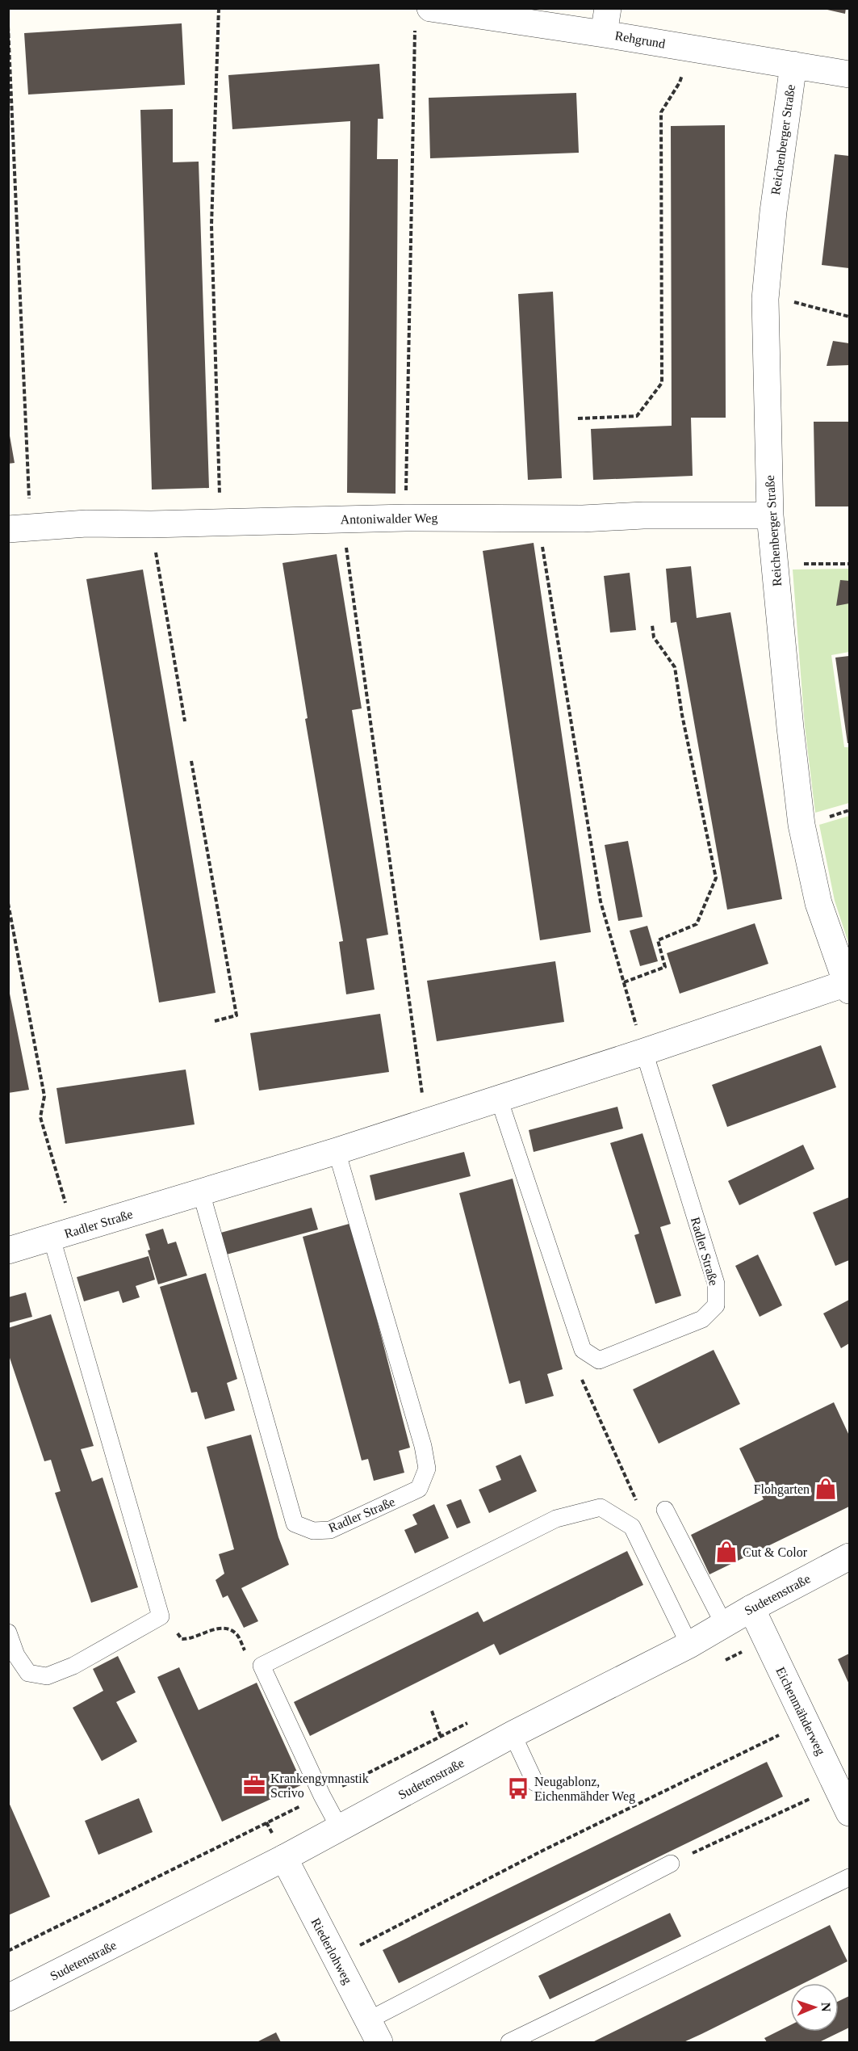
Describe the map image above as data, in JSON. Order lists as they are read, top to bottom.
{
  "streets": {
    "street": [
      "Rehgrund",
      "Reichenberger Straße",
      "Antoniwalder Weg",
      "Radler Straße",
      "Sudetenstraße",
      "Eichenmähderweg",
      "Riederlohweg"
    ]
  },
  "crossings": [
    ["Rehgrund", "Reichenberger Straße"],
    ["Reichenberger Straße", "Antoniwalder Weg"],
    ["Reichenberger Straße", "Radler Straße"],
    ["Sudetenstraße", "Eichenmähderweg"],
    ["Sudetenstraße", "Riederlohweg"]
  ],
  "places": {
    "shop": ["Flohgarten", "Cut & Color"],
    "office": ["Krankengymnastik Scrivo"],
    "bus stop": ["Neugablonz, Eichenmähder Weg"]
  },
  "north": "right"
}
